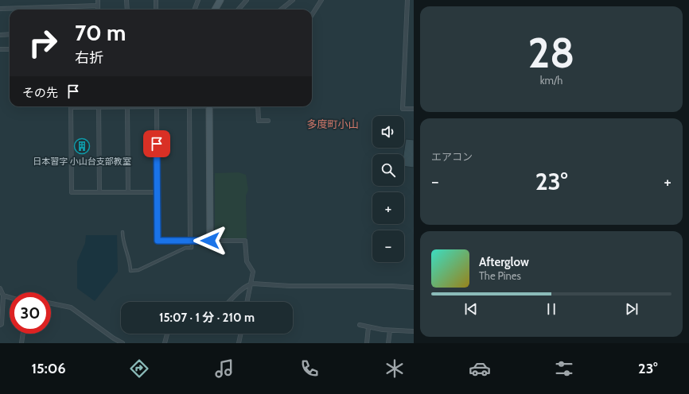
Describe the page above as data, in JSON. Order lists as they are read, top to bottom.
{
  "districts": ["多度町小山"],
  "places": {
    "building": ["日本習字 小山台支部教室"]
  },
  "page": {
    "tile": [
      ["28", "km/h"],
      "エアコン"
    ],
    "turn": ["70 m", "右折"],
    "then": "その先",
    "map_buttons": ["+", "−"],
    "heat": ["−", "23°", "+"],
    "song": ["Afterglow", "The Pines"],
    "limit": "30",
    "trip": "15:07 · 1 分 · 210 m",
    "tabs": ["15:06", "23°"]
  }
}
